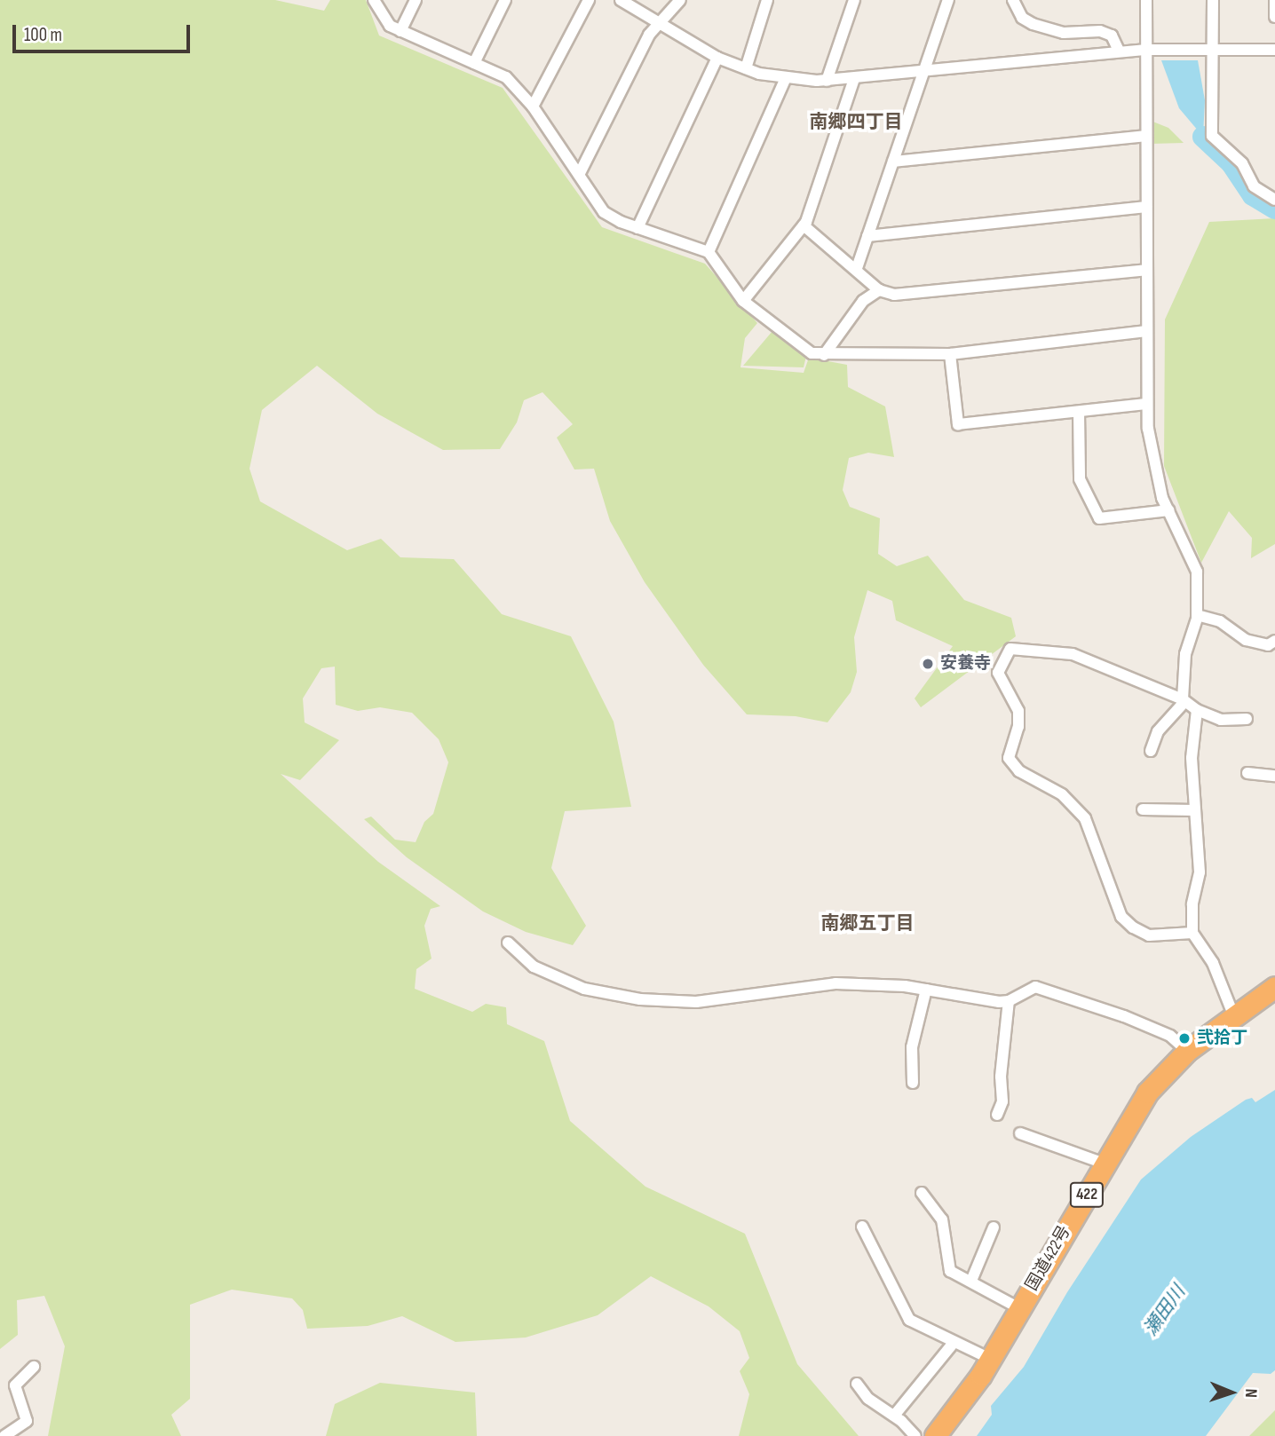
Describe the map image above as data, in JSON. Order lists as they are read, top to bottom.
{
  "streets": {
    "highway": ["422", "国道422号"]
  },
  "districts": ["南郷四丁目", "南郷五丁目"],
  "water": ["瀬田川"],
  "places": ["安養寺", "弐拾丁"],
  "scale_bar": "100 m",
  "north": "right"
}
